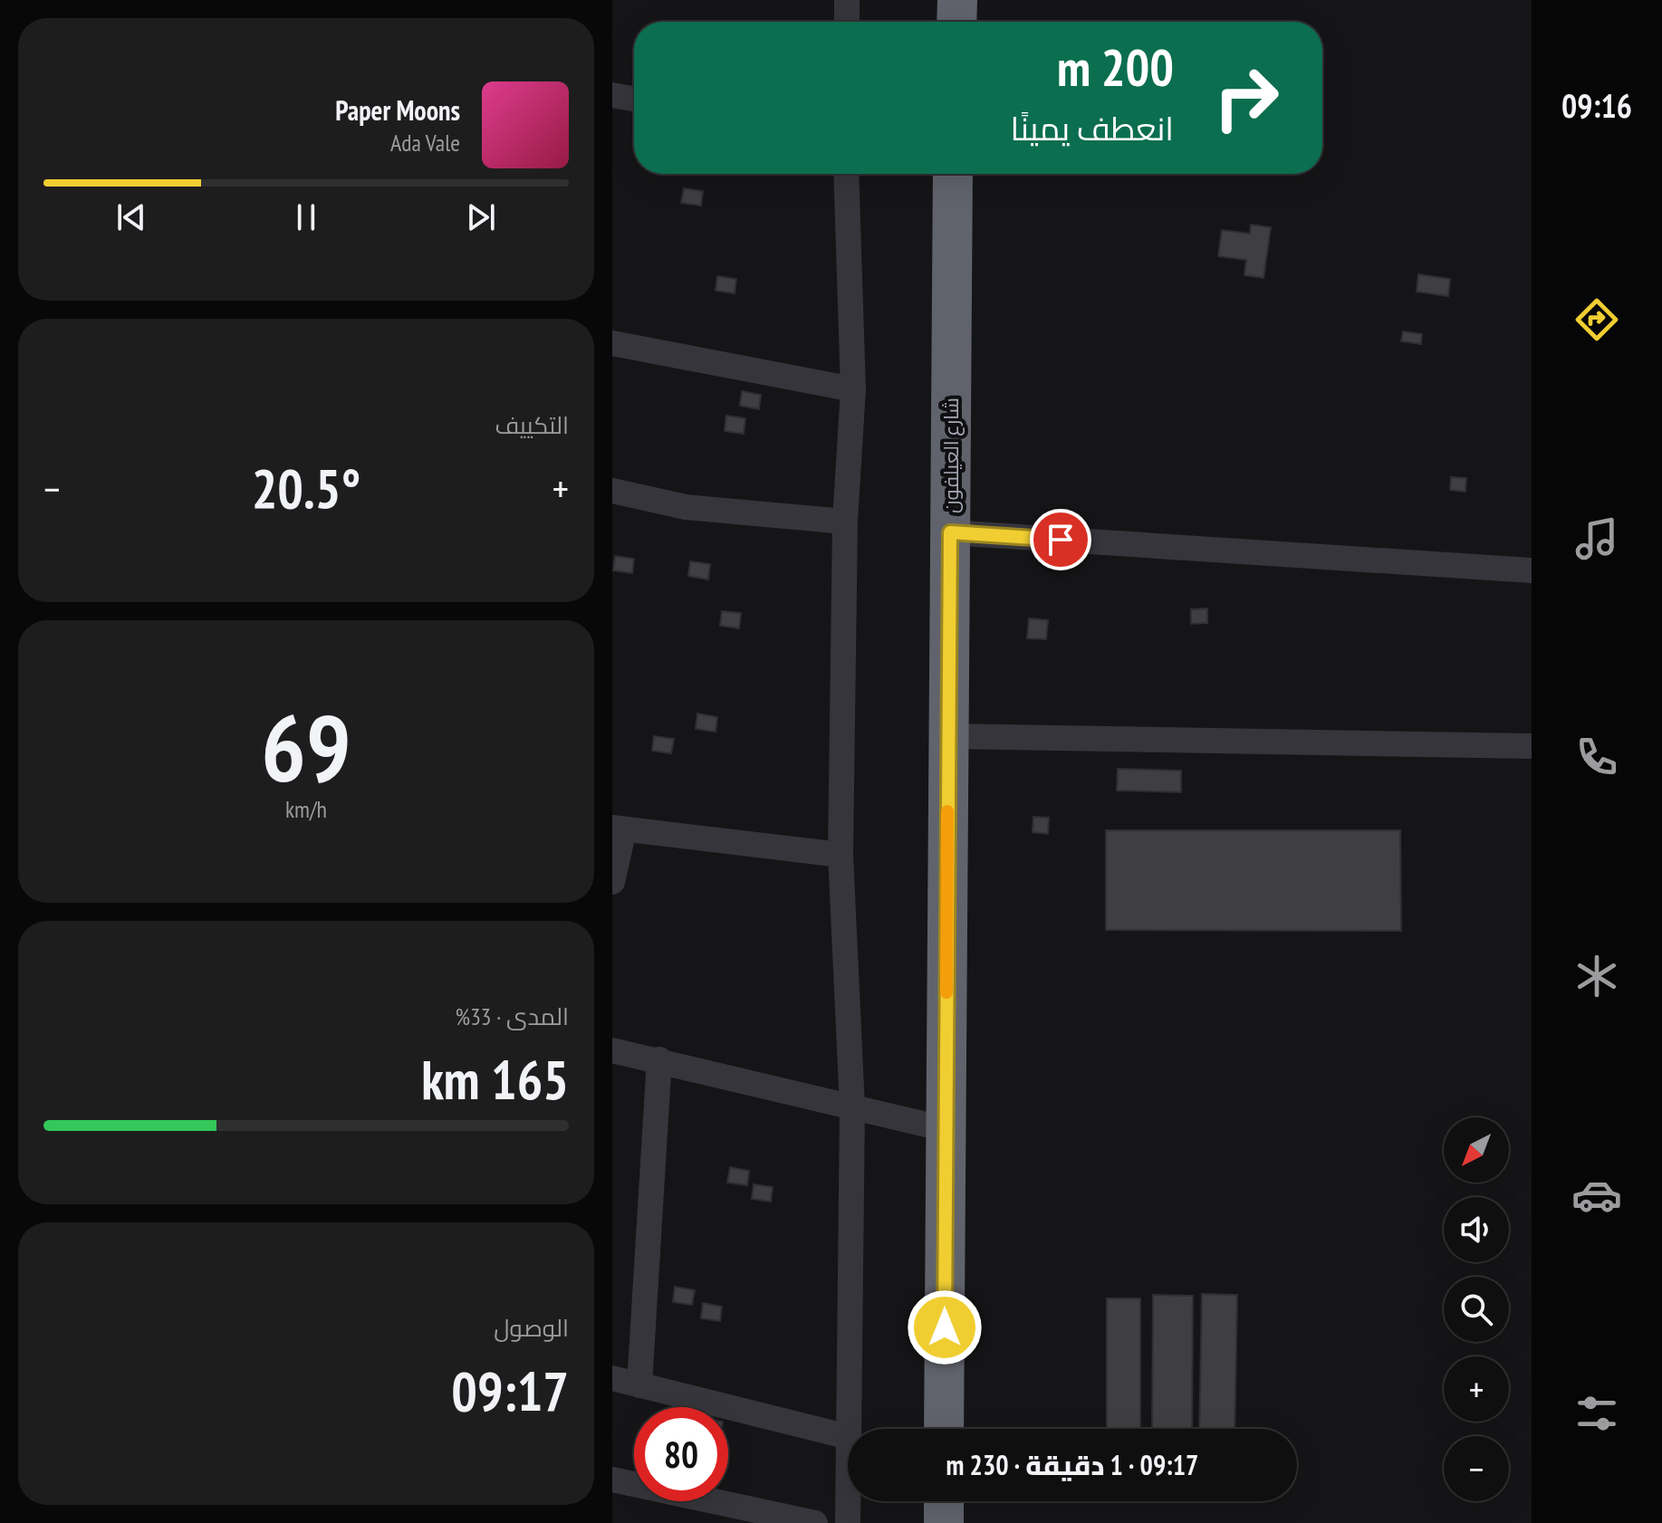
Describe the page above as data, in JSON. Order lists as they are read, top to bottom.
{
  "streets": {
    "highway": ["شارع العيلفون"]
  },
  "north": "bottom left",
  "page": {
    "tabs": "09:16",
    "turn": ["200 m", "انعطف يمينًا"],
    "song": ["Paper Moons", "Ada Vale"],
    "tile": [
      "التكييف",
      ["69", "km/h"],
      ["المدى · 33%", "165 km"],
      ["الوصول", "09:17"]
    ],
    "heat": ["−", "20.5°", "+"],
    "map_buttons": ["+", "−"],
    "limit": "80",
    "trip": "09:17 · 1 دقيقة · 230 m"
  }
}
